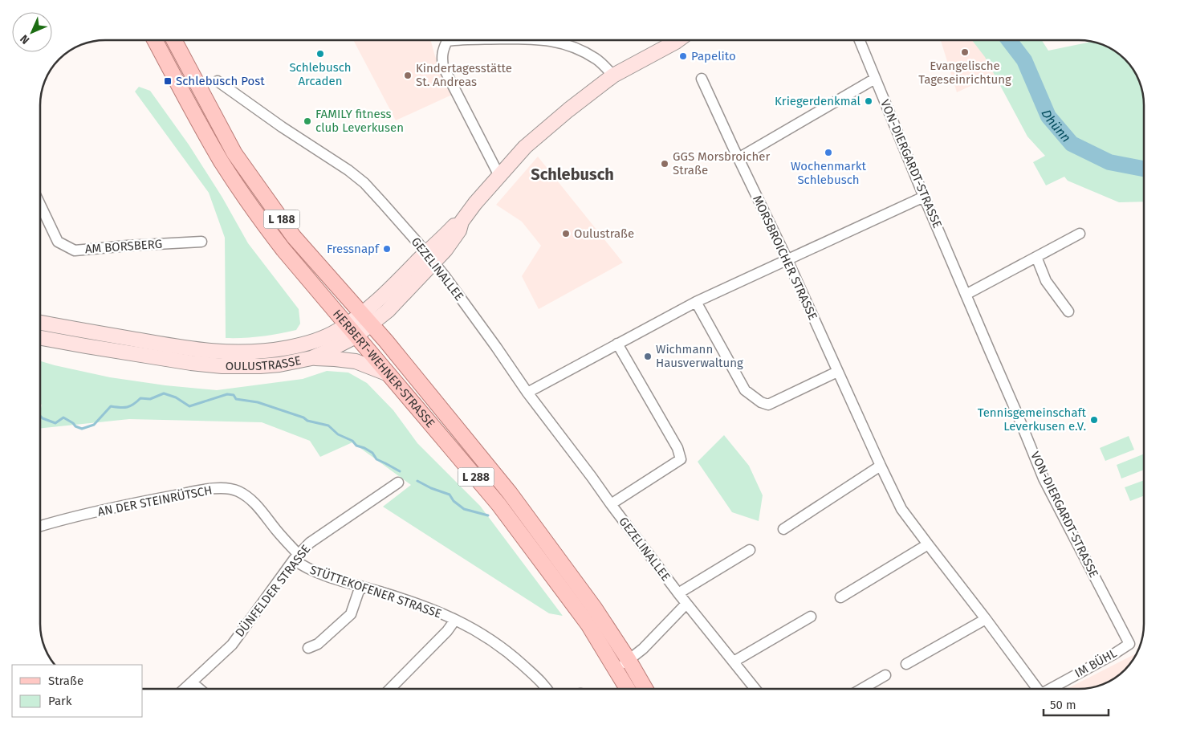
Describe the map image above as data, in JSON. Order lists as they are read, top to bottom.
{
  "streets": {
    "main road": [
      "L 188",
      "OULUSTRASSE",
      "HERBERT-WEHNER-STRASSE",
      "L 288"
    ],
    "street": [
      "VON-DIERGARDT-STRASSE",
      "AM BORSBERG",
      "MORSBROICHER STRASSE",
      "GEZELINALLEE",
      "AN DER STEINRÜTSCH",
      "DÜNFELDER STRASSE",
      "STÜTTEKOFENER STRASSE",
      "IM BÜHL"
    ]
  },
  "crossings": [
    ["VON-DIERGARDT-STRASSE", "IM BÜHL"],
    ["GEZELINALLEE", "OULUSTRASSE"],
    ["OULUSTRASSE", "HERBERT-WEHNER-STRASSE"],
    ["AN DER STEINRÜTSCH", "DÜNFELDER STRASSE"],
    ["AN DER STEINRÜTSCH", "STÜTTEKOFENER STRASSE"],
    ["DÜNFELDER STRASSE", "STÜTTEKOFENER STRASSE"]
  ],
  "districts": ["Schlebusch"],
  "water": ["Dhünn"],
  "places": {
    "other": [
      "Evangelische Tageseinrichtung",
      "Schlebusch Arcaden",
      "Papelito",
      "Kindertagesstätte St. Andreas",
      "Kriegerdenkmal",
      "FAMILY fitness club Leverkusen",
      "Wochenmarkt Schlebusch",
      "GGS Morsbroicher Straße",
      "Oulustraße",
      "Fressnapf",
      "Wichmann Hausverwaltung",
      "Tennisgemeinschaft Leverkusen e.V."
    ],
    "transit": ["Schlebusch Post"]
  },
  "legend": ["Straße", "Park"],
  "scale_bar": "50 m",
  "north": "bottom left"
}
